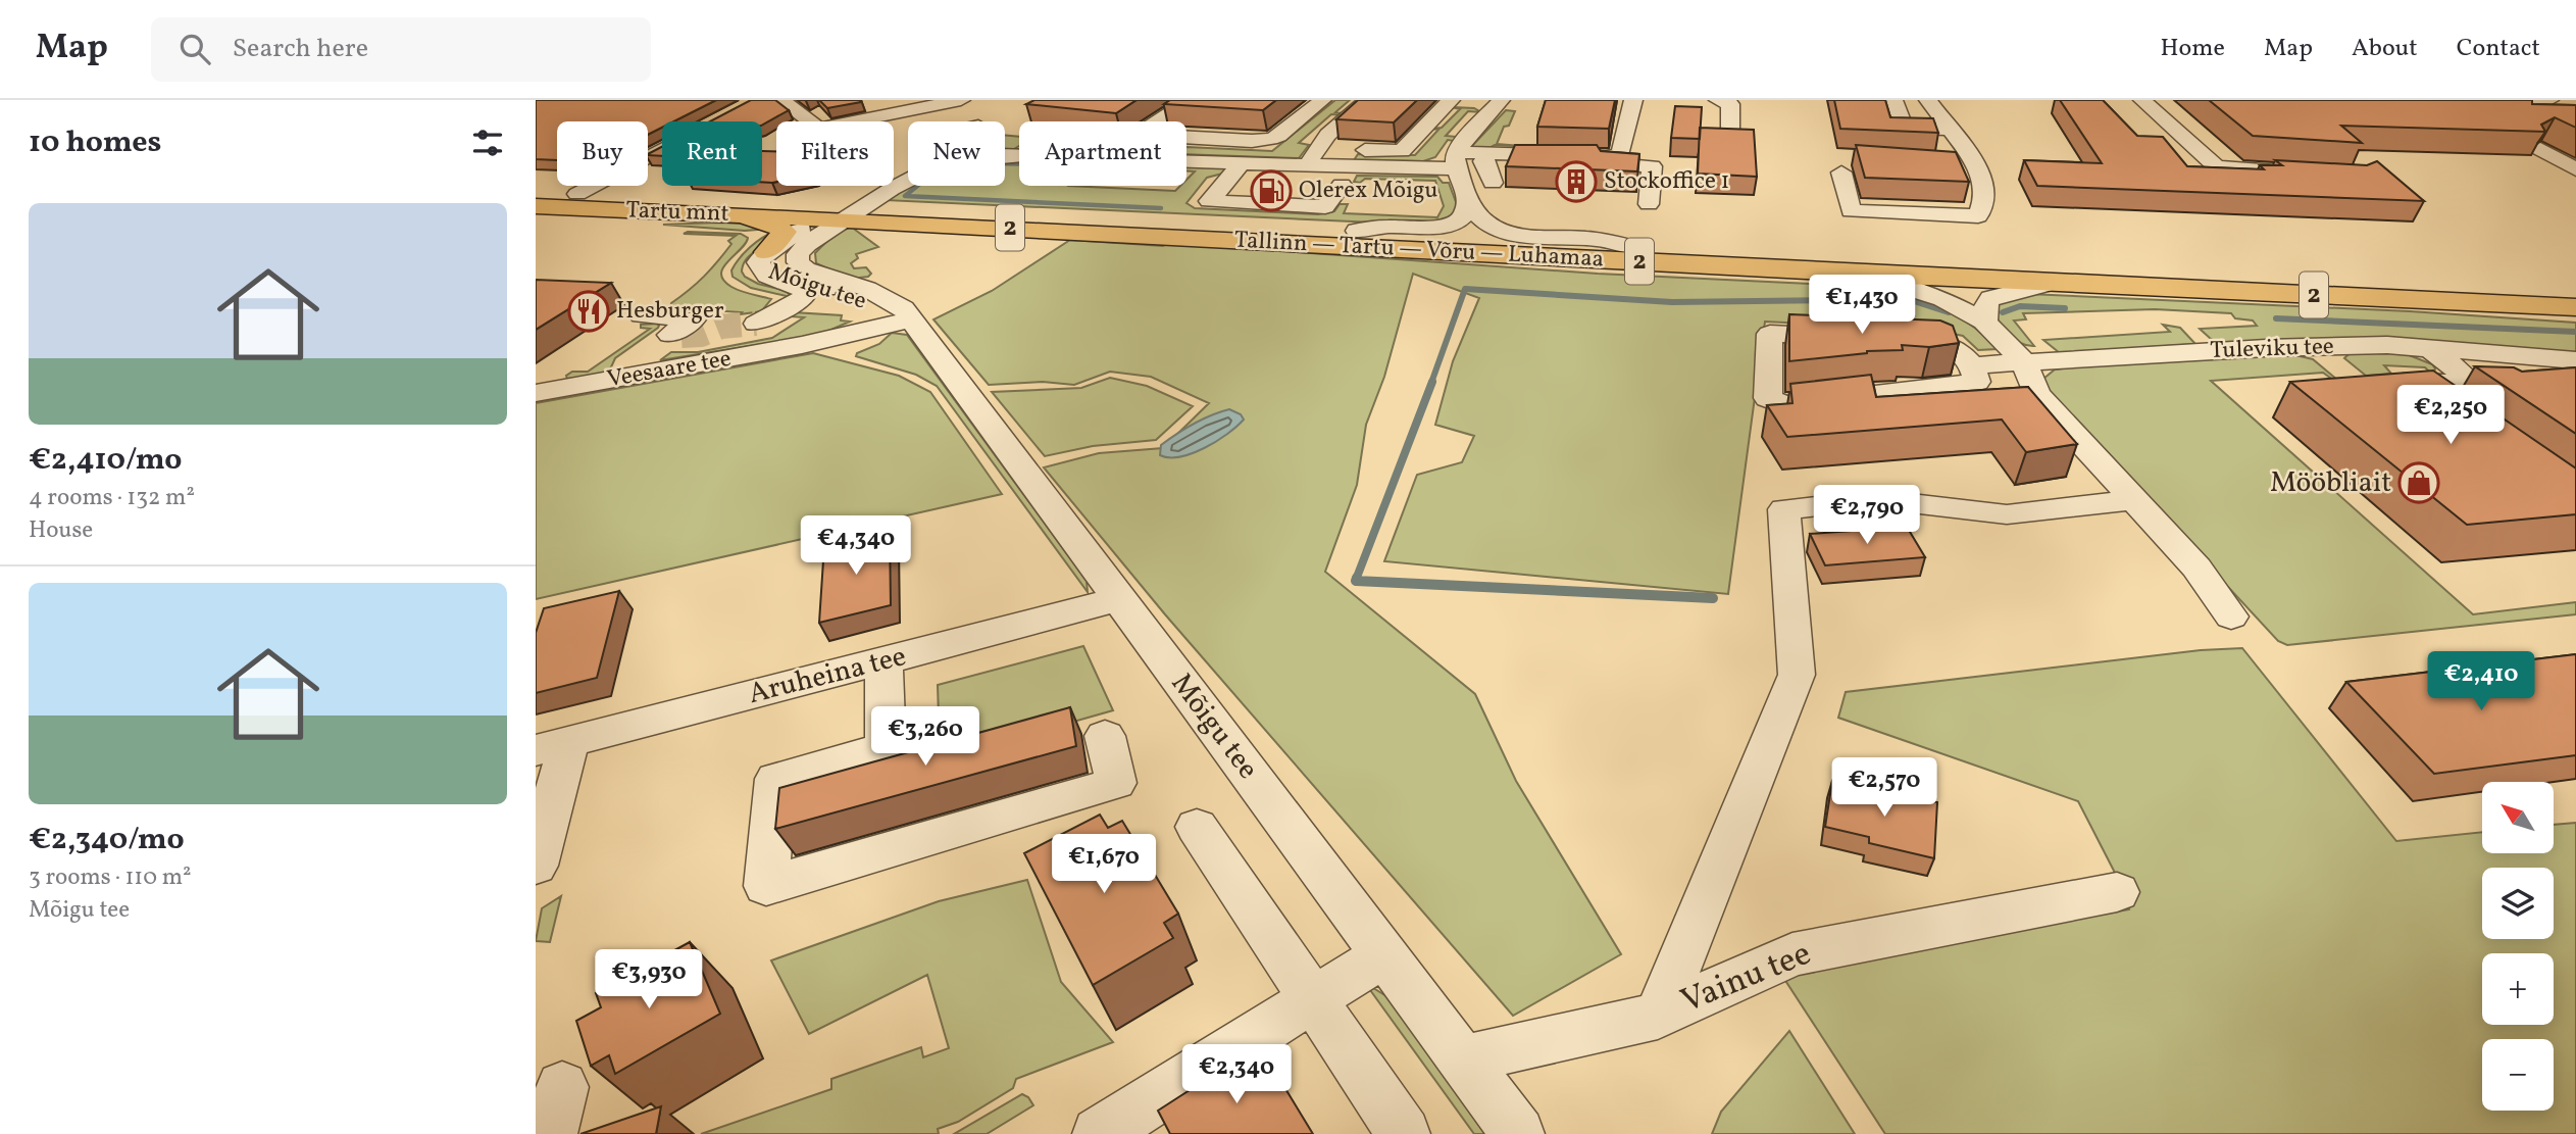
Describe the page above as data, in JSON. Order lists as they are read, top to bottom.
{
  "streets": {
    "highway": ["Tartu mnt", "2", "Tallinn — Tartu — Võru — Luhamaa"],
    "street": [
      "Mõigu tee",
      "Tuleviku tee",
      "Veesaare tee",
      "Aruheina tee",
      "Vainu tee"
    ]
  },
  "crossings": [
    ["Tartu mnt", "Tallinn — Tartu — Võru — Luhamaa"],
    ["Tartu mnt", "Mõigu tee"],
    ["Tallinn — Tartu — Võru — Luhamaa", "Mõigu tee"],
    ["Mõigu tee", "Veesaare tee"],
    ["Mõigu tee", "Aruheina tee"],
    ["Mõigu tee", "Vainu tee"]
  ],
  "places": {
    "building": ["Stockoffice 1"],
    "fuel station": ["Olerex Mõigu"],
    "restaurant": ["Hesburger"],
    "shop": ["Mööbliait"]
  },
  "north": "top left",
  "page": {
    "header": "Map",
    "search": "Search here",
    "nav": [
      "Home",
      "Map",
      "About",
      "Contact"
    ],
    "heading": "10 homes",
    "chip": [
      "Buy",
      "Rent",
      "Filters",
      "New",
      "Apartment"
    ],
    "list": [
      {
        "name": "€2,410/mo",
        "note": "4 rooms · 132 m² · House"
      },
      {
        "name": "€2,340/mo",
        "note": "3 rooms · 110 m² · Mõigu tee"
      }
    ],
    "price": [
      "€1,430",
      "€2,250",
      "€2,790",
      "€4,340",
      "€2,410",
      "€3,260",
      "€2,570",
      "€1,670",
      "€3,930",
      "€2,340"
    ],
    "map_buttons": ["+", "−"]
  }
}
